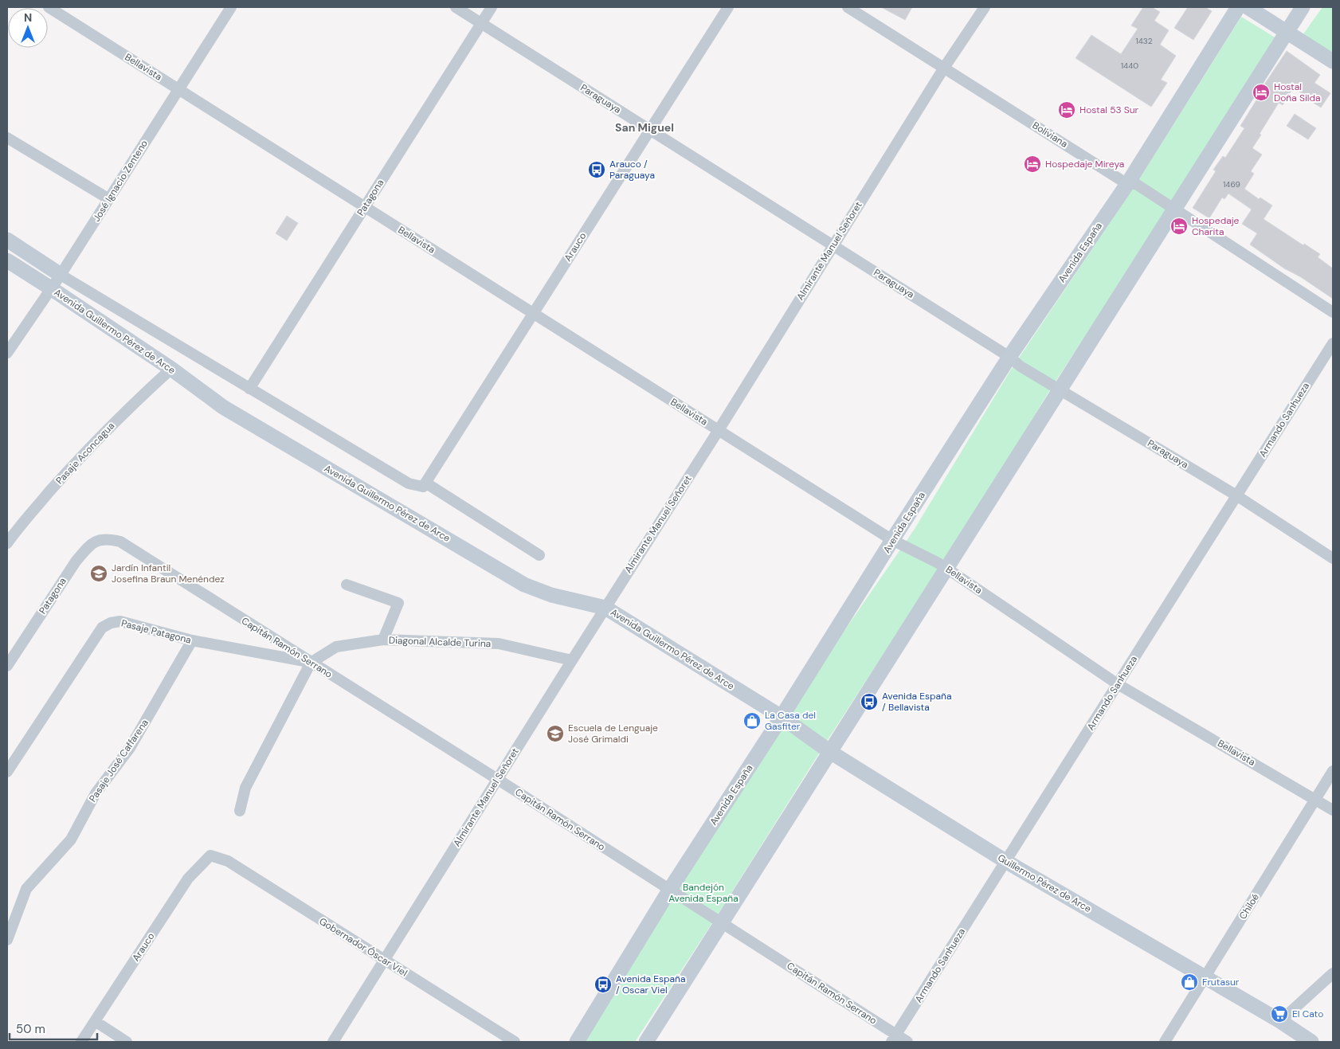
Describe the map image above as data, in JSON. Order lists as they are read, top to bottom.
{
  "streets": {
    "main road": ["Avenida España", "Avenida Guillermo Pérez de Arce", "Guillermo Pérez de Arce"],
    "street": [
      "Bellavista",
      "Paraguaya",
      "Boliviana",
      "José Ignacio Zenteno",
      "Patagona",
      "Arauco",
      "Almirante Manuel Señoret",
      "Armando Sanhueza",
      "Pasaje Aconcagua",
      "Pasaje Patagona",
      "Diagonal Alcalde Turina",
      "Capitán Ramón Serrano",
      "Pasaje José Caffarena",
      "Chiloé",
      "Gobernador Óscar Viel"
    ]
  },
  "crossings": [
    ["Bellavista", "José Ignacio Zenteno"],
    ["Bellavista", "Patagona"],
    ["Bellavista", "Arauco"],
    ["Bellavista", "Almirante Manuel Señoret"],
    ["Bellavista", "Avenida España"],
    ["Bellavista", "Armando Sanhueza"],
    ["Bellavista", "Chiloé"],
    ["Paraguaya", "Patagona"],
    ["Paraguaya", "Arauco"],
    ["Paraguaya", "Almirante Manuel Señoret"],
    ["Paraguaya", "Avenida España"],
    ["Paraguaya", "Armando Sanhueza"],
    ["Boliviana", "Almirante Manuel Señoret"],
    ["Boliviana", "Avenida España"],
    ["José Ignacio Zenteno", "Avenida Guillermo Pérez de Arce"],
    ["Patagona", "Avenida Guillermo Pérez de Arce"],
    ["Patagona", "Capitán Ramón Serrano"],
    ["Arauco", "Avenida Guillermo Pérez de Arce"],
    ["Arauco", "Gobernador Óscar Viel"],
    ["Almirante Manuel Señoret", "Avenida Guillermo Pérez de Arce"],
    ["Almirante Manuel Señoret", "Diagonal Alcalde Turina"],
    ["Almirante Manuel Señoret", "Capitán Ramón Serrano"],
    ["Almirante Manuel Señoret", "Gobernador Óscar Viel"],
    ["Avenida España", "Avenida Guillermo Pérez de Arce"],
    ["Avenida España", "Capitán Ramón Serrano"],
    ["Avenida España", "Guillermo Pérez de Arce"],
    ["Avenida Guillermo Pérez de Arce", "Pasaje Aconcagua"],
    ["Avenida Guillermo Pérez de Arce", "Guillermo Pérez de Arce"],
    ["Armando Sanhueza", "Capitán Ramón Serrano"],
    ["Armando Sanhueza", "Guillermo Pérez de Arce"],
    ["Pasaje Patagona", "Diagonal Alcalde Turina"],
    ["Pasaje Patagona", "Capitán Ramón Serrano"],
    ["Pasaje Patagona", "Pasaje José Caffarena"],
    ["Diagonal Alcalde Turina", "Capitán Ramón Serrano"],
    ["Guillermo Pérez de Arce", "Chiloé"]
  ],
  "districts": ["San Miguel"],
  "parks": ["Bandejón Avenida España"],
  "places": {
    "hotel": [
      "Hostal Doña Silda",
      "Hostal 53 Sur",
      "Hospedaje Mireya",
      "Hospedaje Charita"
    ],
    "bus stop": ["Arauco / Paraguaya", "Avenida España / Bellavista", "Avenida España / Oscar Viel"],
    "school or university": ["Jardín Infantil Josefina Braun Menéndez", "Escuela de Lenguaje José Grimaldi"],
    "shop": ["La Casa del Gasfiter", "Frutasur"],
    "supermarket": ["El Cato"]
  },
  "house_numbers": ["1432", "1440", "1469"],
  "scale_bar": "50 m",
  "north": "top"
}
